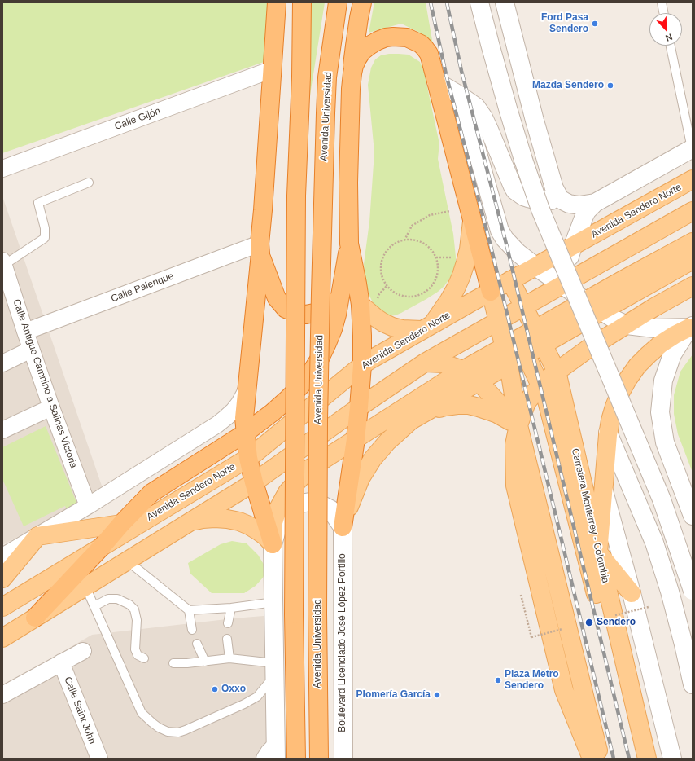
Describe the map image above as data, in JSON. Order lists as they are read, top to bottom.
{
  "streets": {
    "highway": ["Avenida Universidad"],
    "main road": ["Avenida Sendero Norte", "Carretera Monterrey - Colombia"],
    "street": [
      "Calle Gijón",
      "Calle Palenque",
      "Calle Antiguo Camnino a Salinas Victoria",
      "Boulevard Licenciado José López Portillo",
      "Calle Saint John"
    ]
  },
  "crossings": [
    ["Avenida Sendero Norte", "Carretera Monterrey - Colombia"],
    ["Calle Palenque", "Calle Antiguo Camnino a Salinas Victoria"]
  ],
  "places": [
    "Ford Pasa Sendero",
    "Mazda Sendero",
    "Sendero",
    "Plaza Metro Sendero",
    "Oxxo",
    "Plomería García"
  ],
  "north": "bottom"
}
